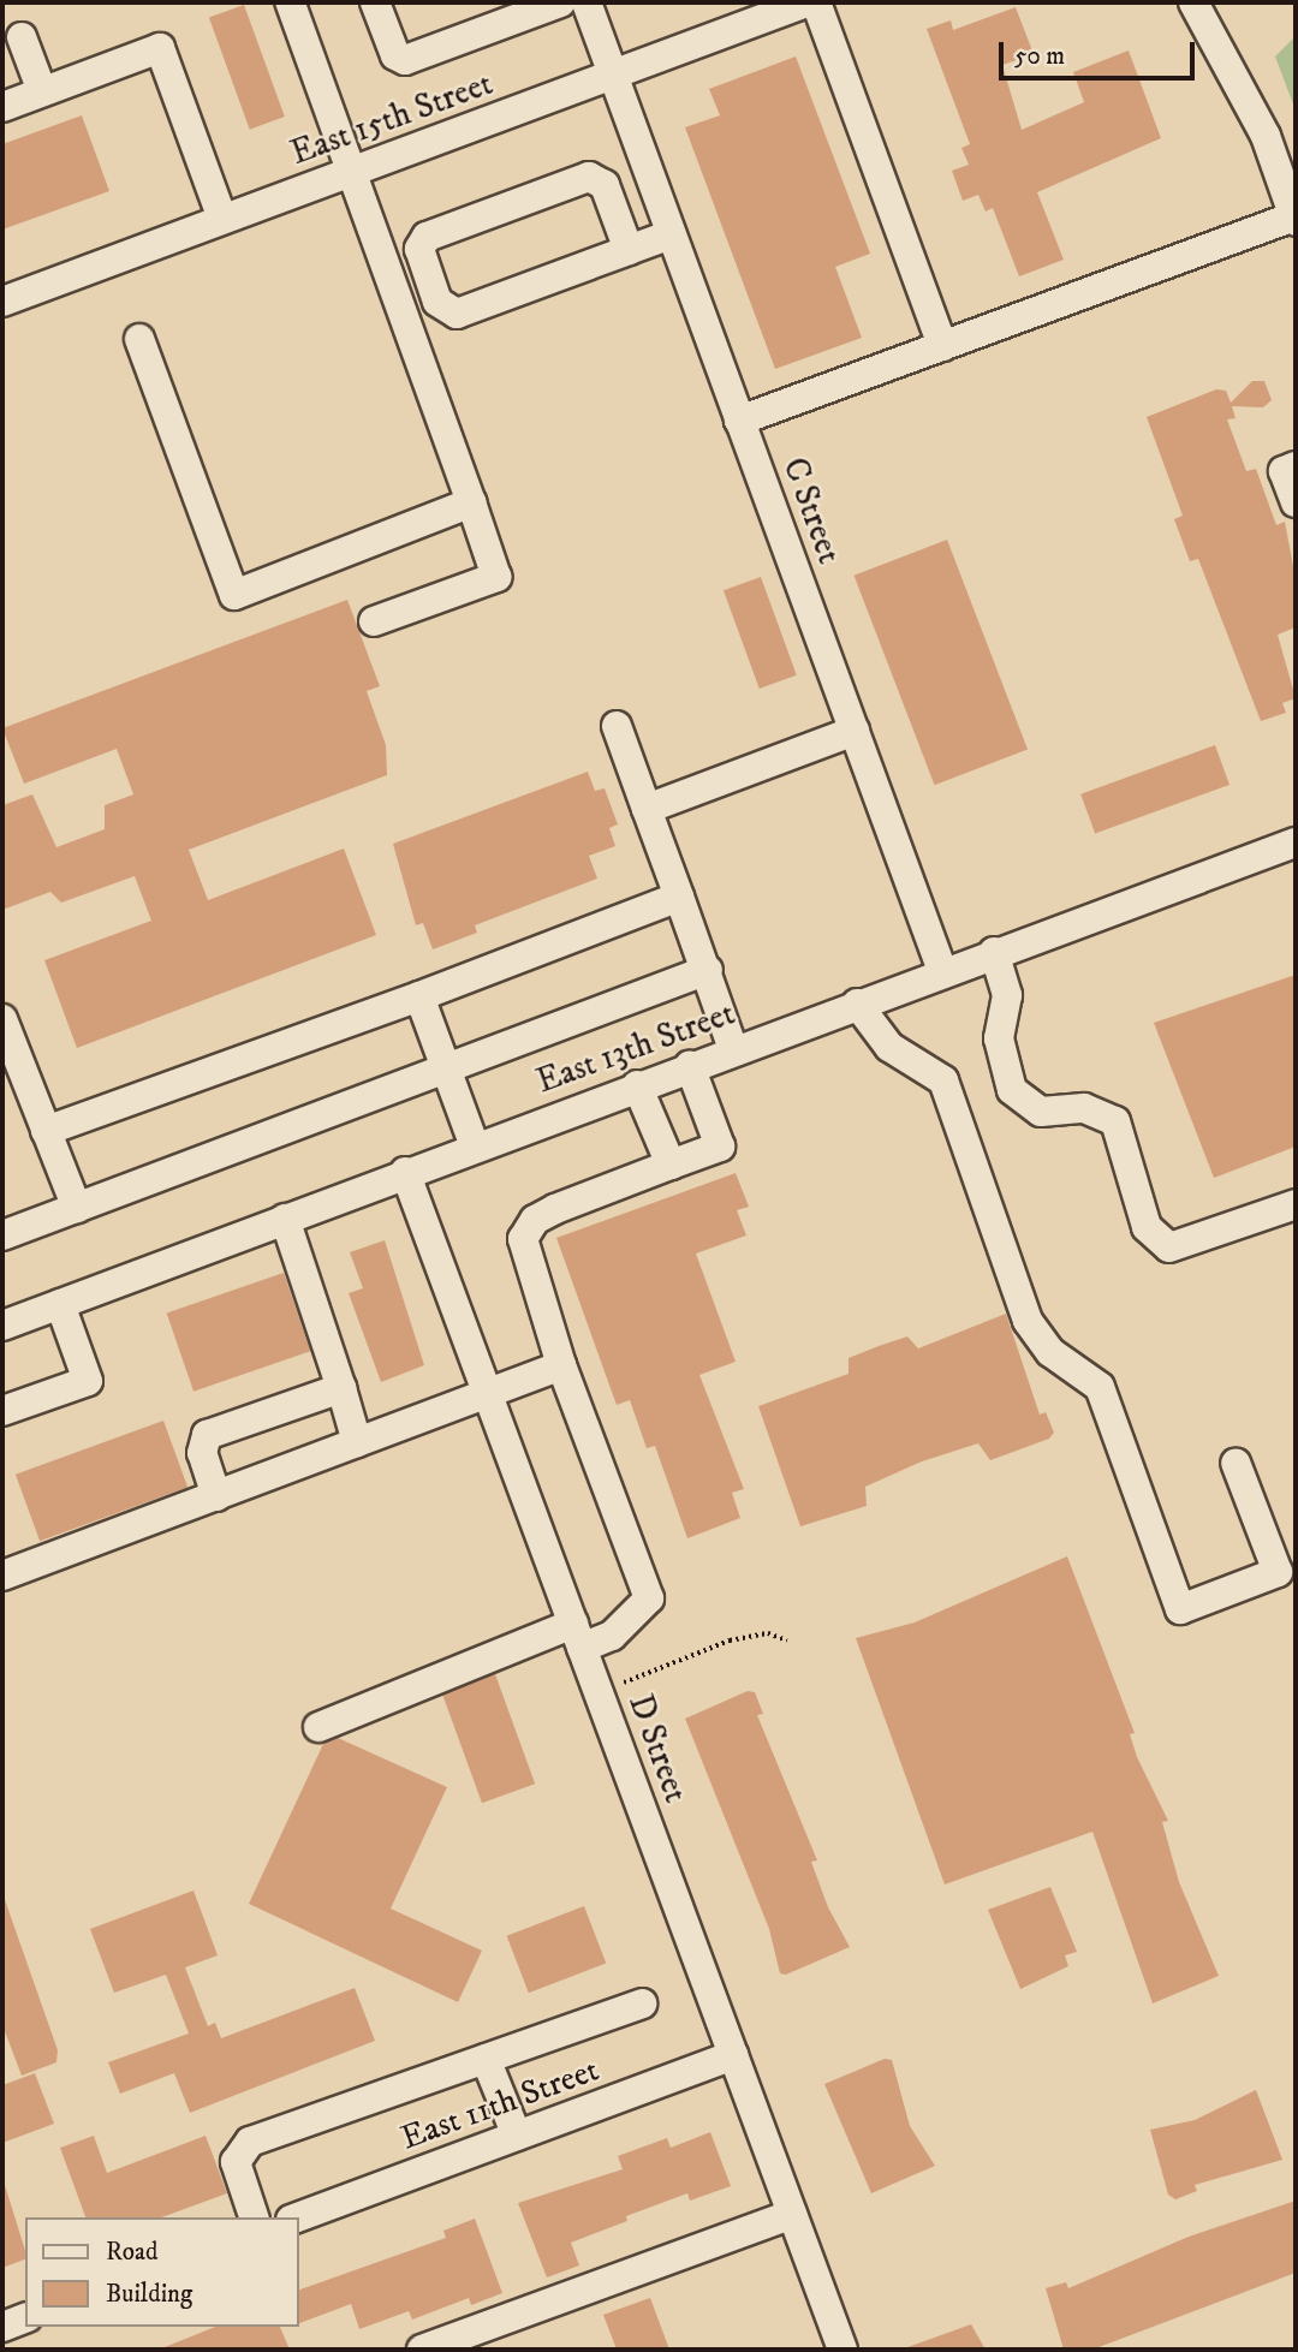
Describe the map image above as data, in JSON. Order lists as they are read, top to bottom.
{
  "streets": {
    "street": [
      "East 15th Street",
      "C Street",
      "East 13th Street",
      "D Street",
      "East 11th Street"
    ]
  },
  "crossings": [
    ["East 15th Street", "C Street"],
    ["C Street", "East 13th Street"],
    ["East 13th Street", "D Street"],
    ["D Street", "East 11th Street"]
  ],
  "legend": ["Road", "Building"],
  "scale_bar": "50 m"
}
